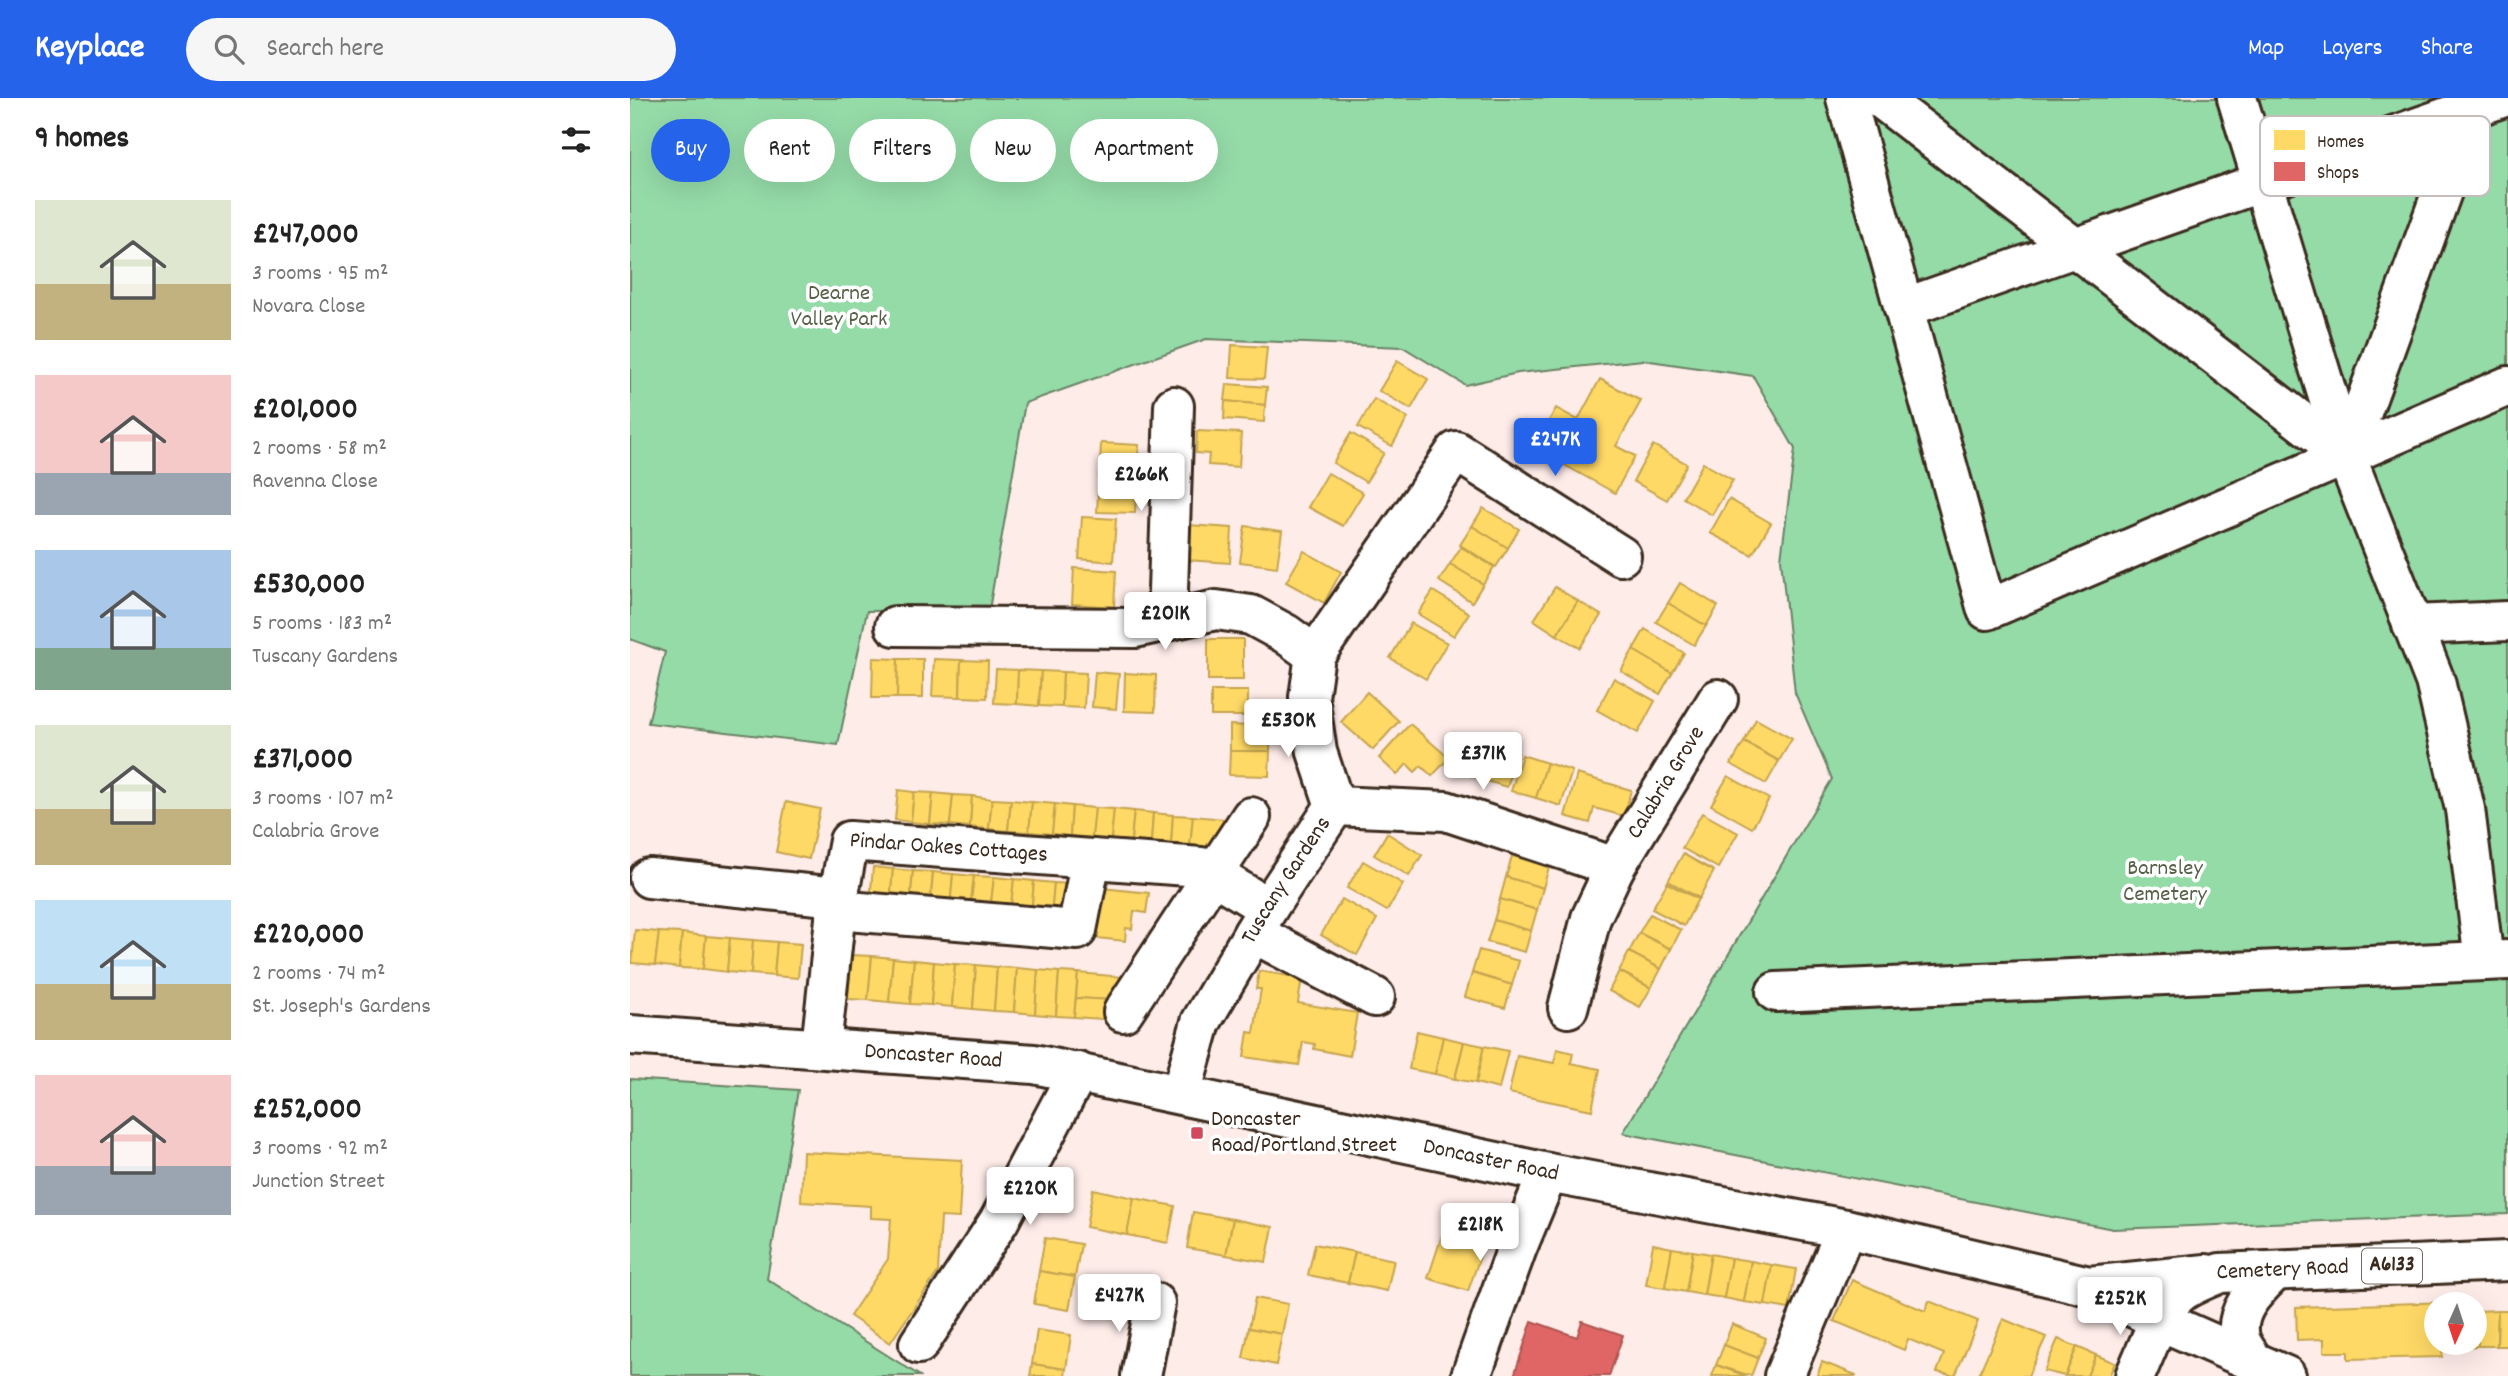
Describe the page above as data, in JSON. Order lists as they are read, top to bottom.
{
  "streets": {
    "main road": [
      "Calabria Grove",
      "Pindar Oakes Cottages",
      "Tuscany Gardens",
      "Doncaster Road",
      "A6133",
      "Cemetery Road"
    ]
  },
  "crossings": [
    ["Pindar Oakes Cottages", "Tuscany Gardens"],
    ["Pindar Oakes Cottages", "Doncaster Road"],
    ["Tuscany Gardens", "Doncaster Road"],
    ["Doncaster Road", "A6133"],
    ["Doncaster Road", "Cemetery Road"],
    ["A6133", "Cemetery Road"]
  ],
  "parks": ["Dearne Valley Park", "Barnsley Cemetery"],
  "places": {
    "transit": ["Doncaster Road/Portland Street"]
  },
  "legend": ["Homes", "Shops"],
  "north": "bottom",
  "page": {
    "header": "Keyplace",
    "search": "Search here",
    "nav": ["Map", "Layers", "Share"],
    "heading": "9 homes",
    "chip": [
      "Buy",
      "Rent",
      "Filters",
      "New",
      "Apartment"
    ],
    "list": [
      {
        "name": "£247,000",
        "note": "3 rooms · 95 m² · Novara Close"
      },
      {
        "name": "£201,000",
        "note": "2 rooms · 58 m² · Ravenna Close"
      },
      {
        "name": "£530,000",
        "note": "5 rooms · 183 m² · Tuscany Gardens"
      },
      {
        "name": "£371,000",
        "note": "3 rooms · 107 m² · Calabria Grove"
      },
      {
        "name": "£220,000",
        "note": "2 rooms · 74 m² · St. Joseph's Gardens"
      },
      {
        "name": "£252,000",
        "note": "3 rooms · 92 m² · Junction Street"
      }
    ],
    "price": [
      "£247K",
      "£266K",
      "£201K",
      "£530K",
      "£371K",
      "£220K",
      "£218K",
      "£427K",
      "£252K"
    ]
  }
}
